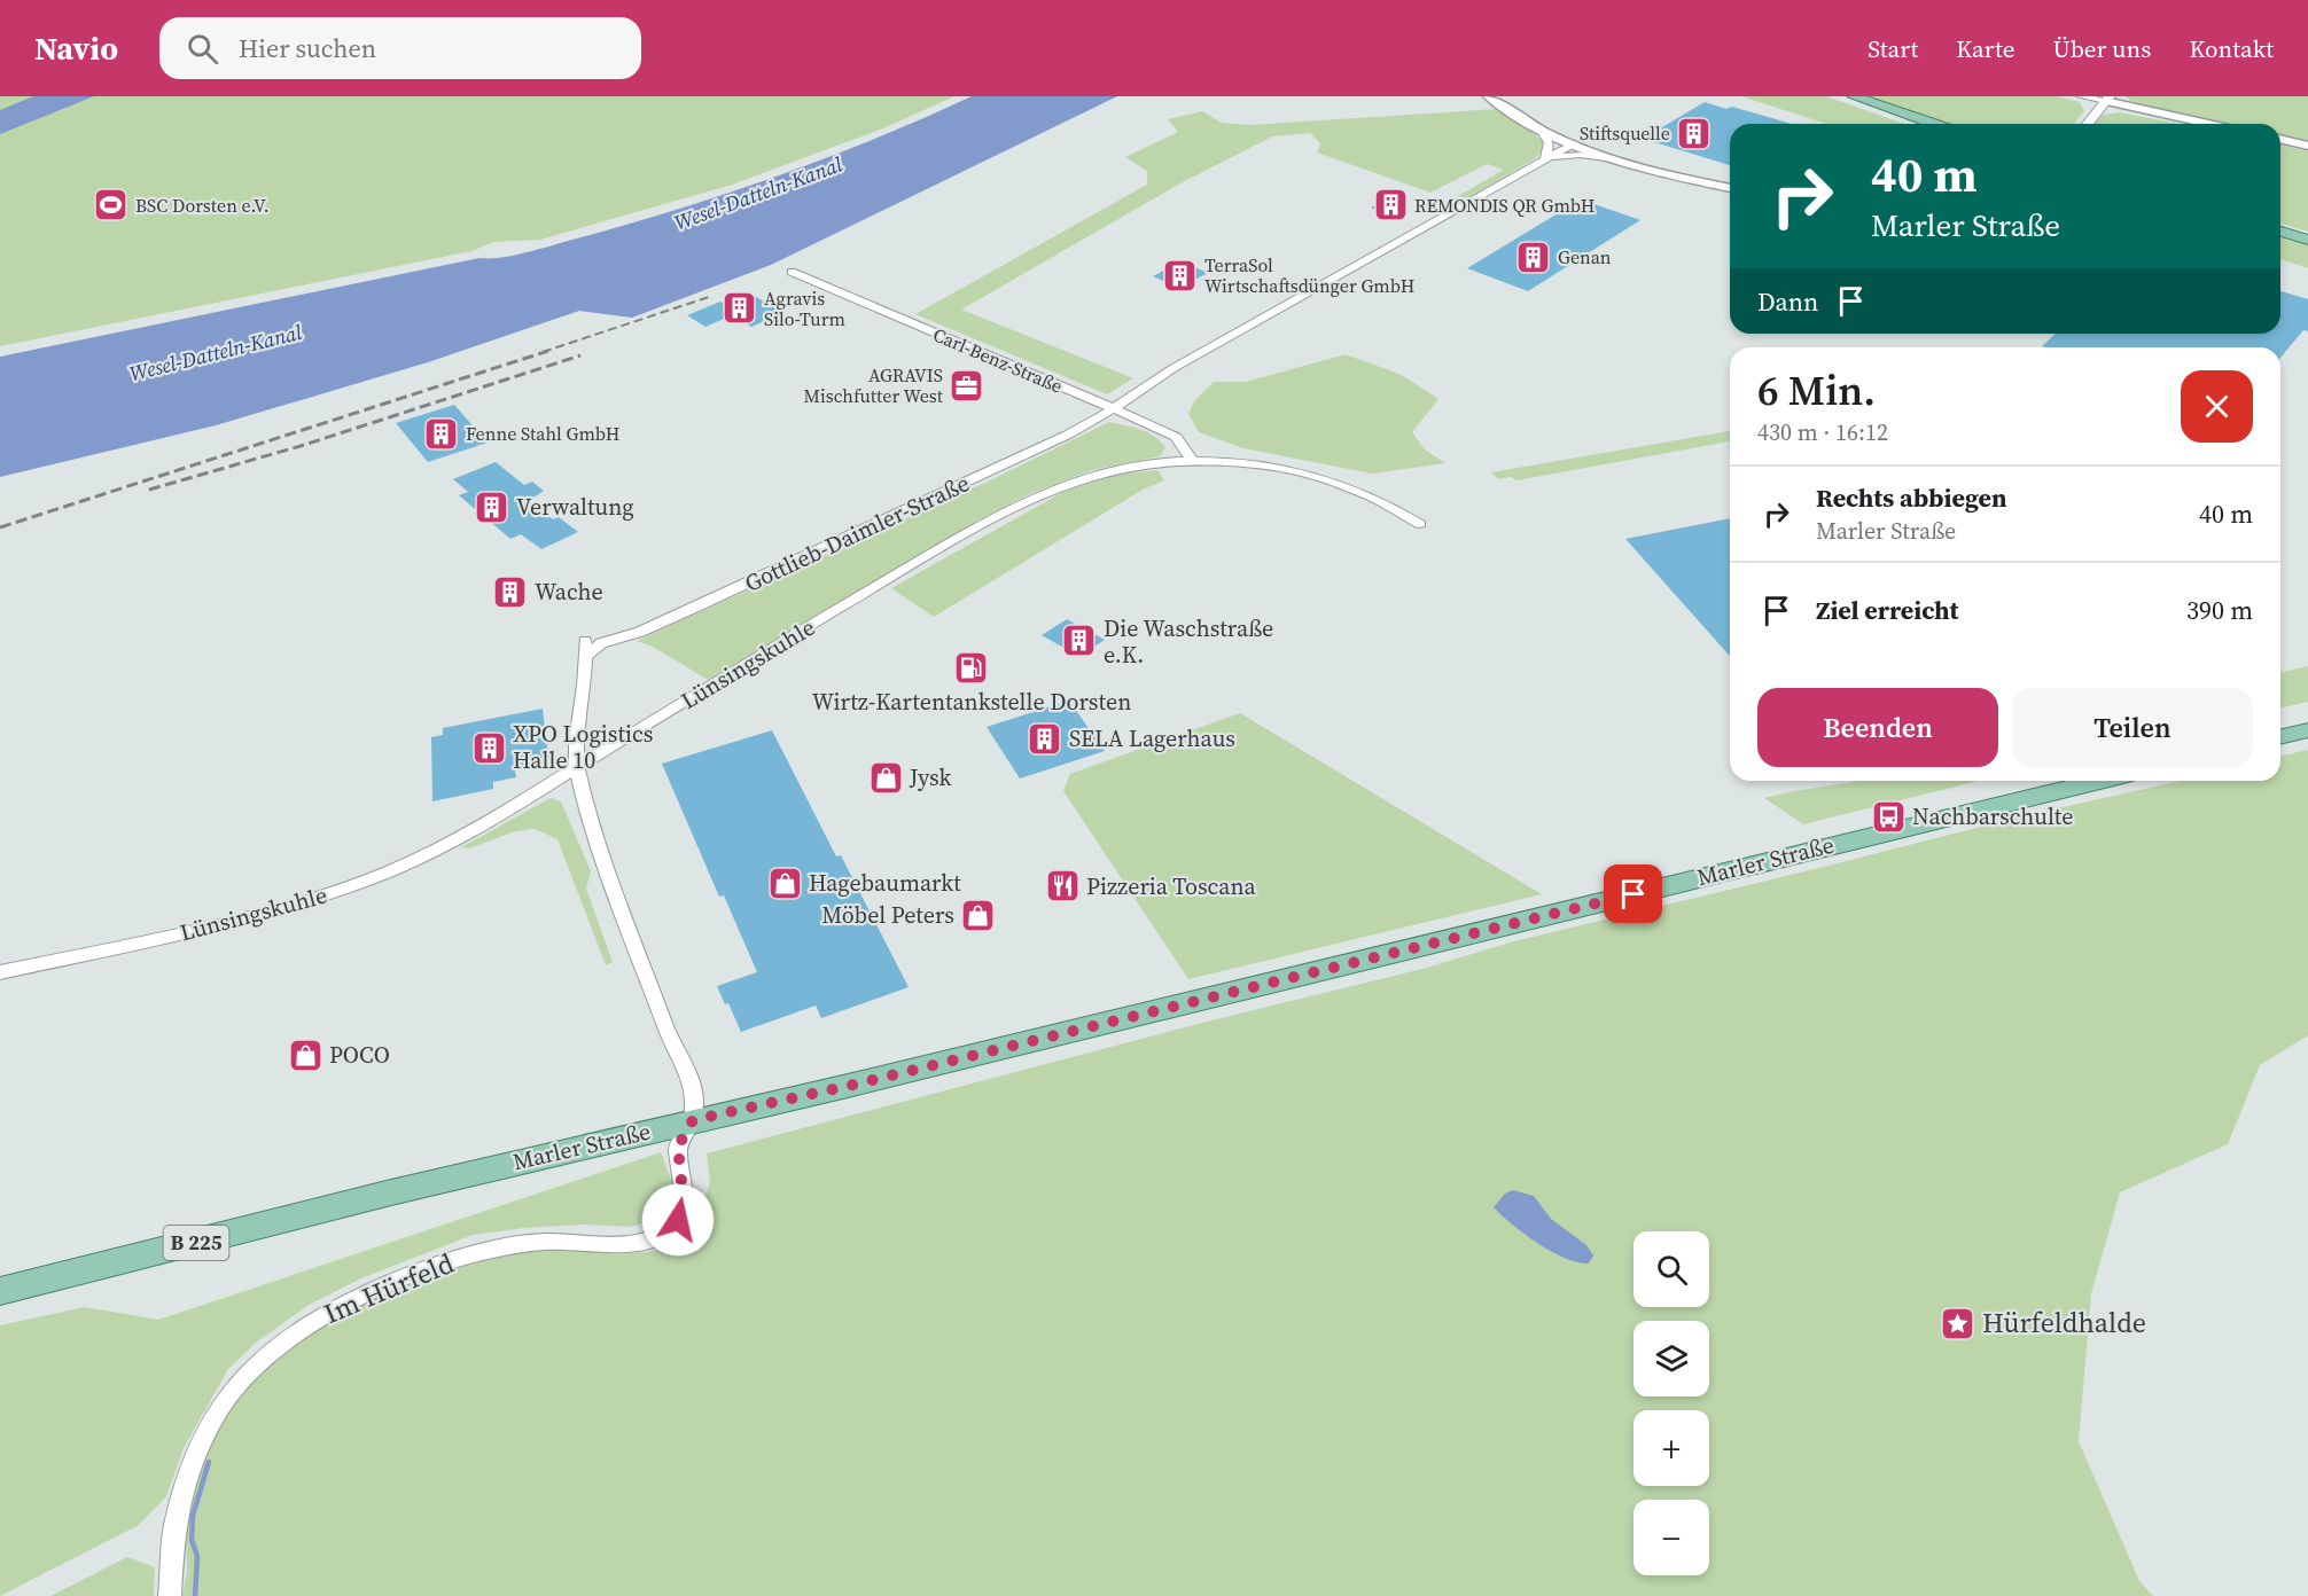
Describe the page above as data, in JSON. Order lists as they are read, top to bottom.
{
  "streets": {
    "main road": ["Marler Straße", "B 225"],
    "street": [
      "Carl-Benz-Straße",
      "Gottlieb-Daimler-Straße",
      "Lünsingskuhle",
      "Im Hürfeld"
    ]
  },
  "crossings": [
    ["Carl-Benz-Straße", "Gottlieb-Daimler-Straße"],
    ["Carl-Benz-Straße", "Lünsingskuhle"],
    ["Marler Straße", "Im Hürfeld"]
  ],
  "water": ["Wesel-Datteln-Kanal"],
  "places": {
    "building": [
      "Stiftsquelle",
      "REMONDIS QR GmbH",
      "Genan",
      "TerraSol Wirtschaftsdünger GmbH",
      "Agravis Silo-Turm",
      "Fenne Stahl GmbH",
      "Verwaltung",
      "Wache",
      "Die Waschstraße e.K.",
      "SELA Lagerhaus",
      "XPO Logistics Halle 10"
    ],
    "sports": ["BSC Dorsten e.V."],
    "office": ["AGRAVIS Mischfutter West"],
    "fuel station": ["Wirtz-Kartentankstelle Dorsten"],
    "shop": [
      "Jysk",
      "Hagebaumarkt",
      "Möbel Peters",
      "POCO"
    ],
    "bus stop": ["Nachbarschulte"],
    "restaurant": ["Pizzeria Toscana"],
    "place": ["Hürfeldhalde"]
  },
  "page": {
    "header": "Navio",
    "search": "Hier suchen",
    "nav": [
      "Start",
      "Karte",
      "Über uns",
      "Kontakt"
    ],
    "turn": ["40 m", "Marler Straße"],
    "then": "Dann",
    "heading": ["6 Min.", "430 m · 16:12"],
    "list": [
      {
        "name": "Rechts abbiegen",
        "note": "Marler Straße",
        "value": "40 m"
      },
      {
        "name": "Ziel erreicht",
        "value": "390 m"
      }
    ],
    "buttons": ["Beenden", "Teilen"],
    "map_buttons": ["+", "−"]
  }
}
